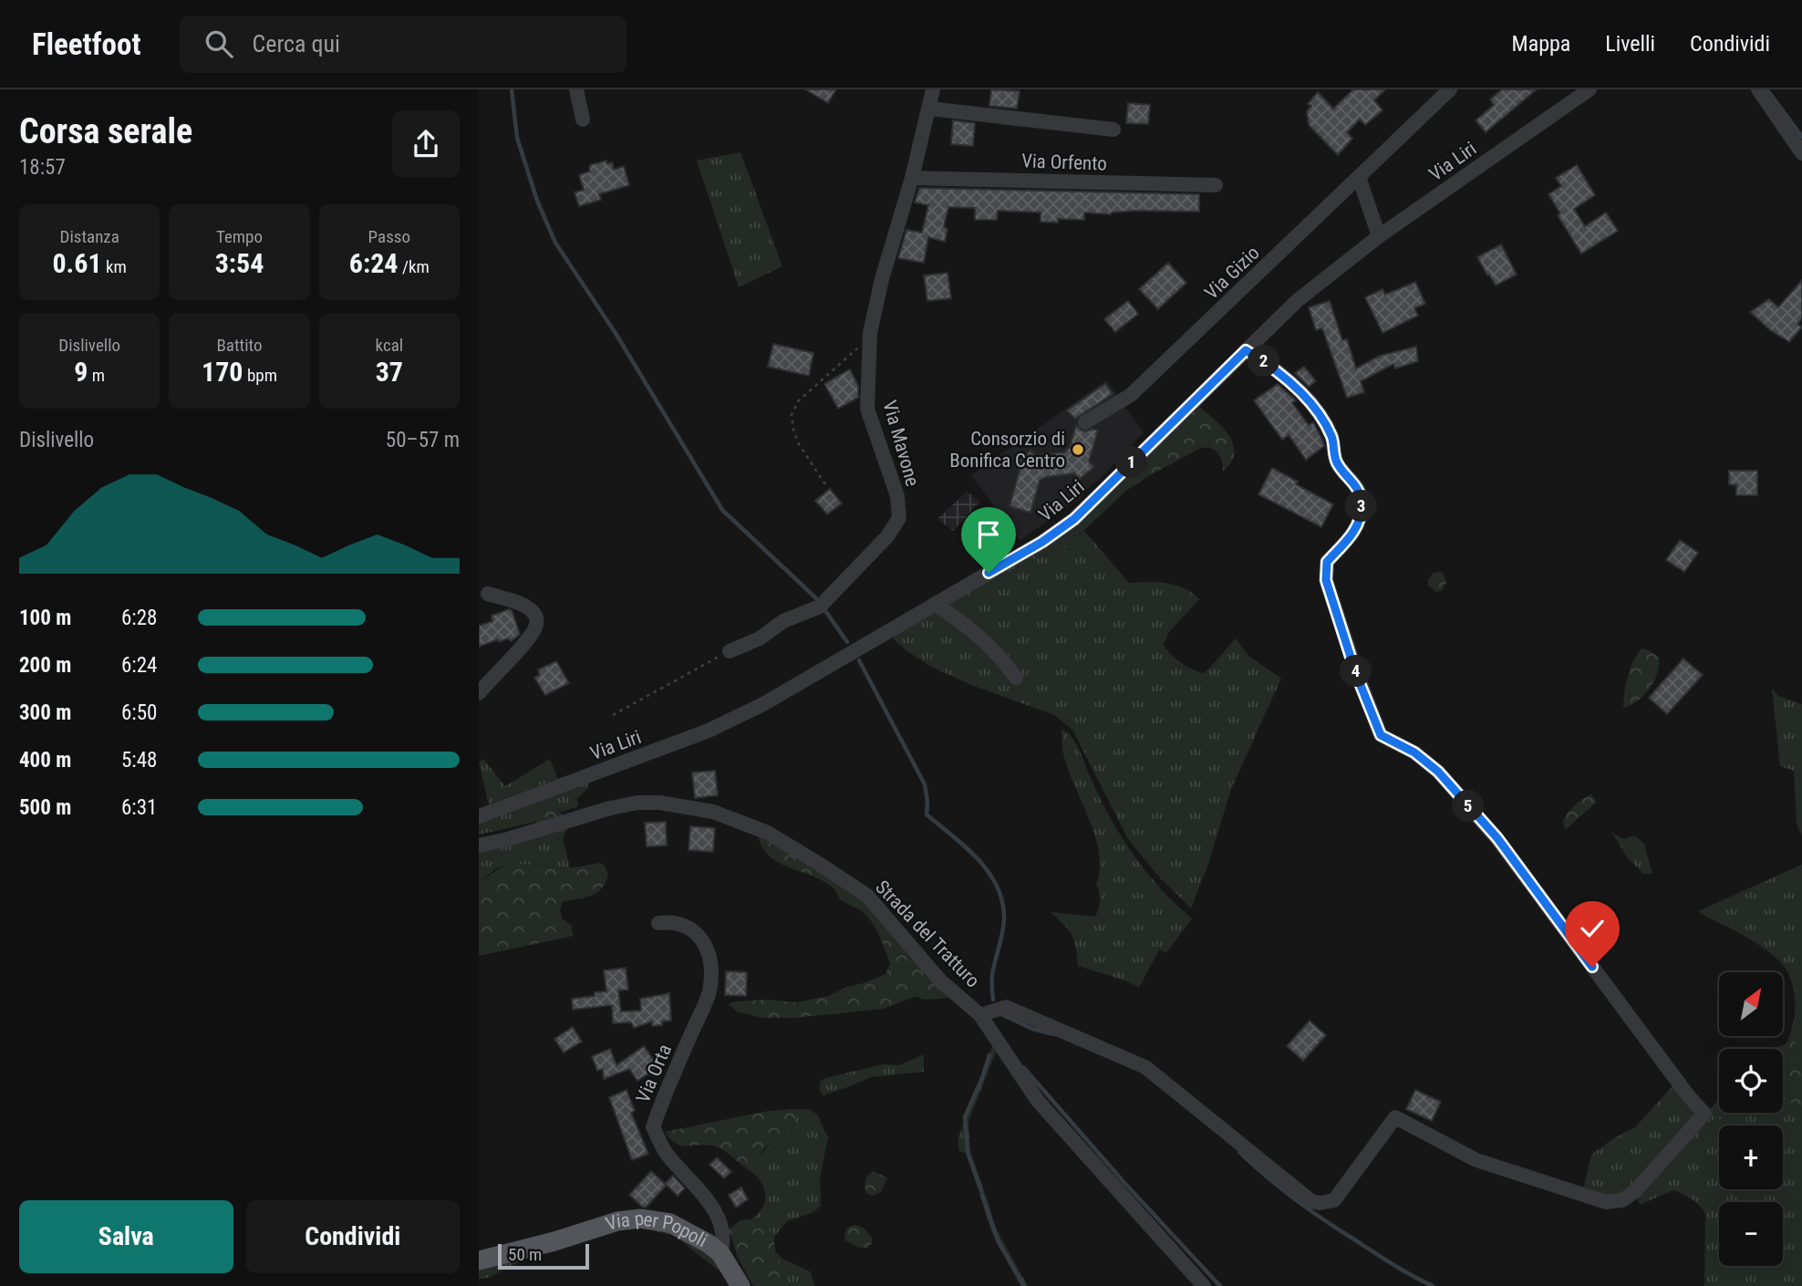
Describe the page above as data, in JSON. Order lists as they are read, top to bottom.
{
  "streets": {
    "main road": ["Via per Popoli"],
    "street": [
      "Via Liri",
      "Via Orfento",
      "Via Gizio",
      "Via Mavone",
      "Strada del Tratturo",
      "Via Orta"
    ]
  },
  "crossings": [
    ["Via Orfento", "Via Mavone"],
    ["Via Orta", "Via per Popoli"]
  ],
  "places": ["Consorzio di Bonifica Centro"],
  "scale_bar": "50 m",
  "north": "top right",
  "page": {
    "header": "Fleetfoot",
    "search": "Cerca qui",
    "nav": ["Mappa", "Livelli", "Condividi"],
    "heading": ["Corsa serale", "18:57"],
    "stats": [
      ["Distanza", "0.61 km"],
      ["Tempo", "3:54"],
      ["Passo", "6:24 /km"],
      ["Dislivello", "9 m"],
      ["Battito", "170 bpm"],
      ["kcal", "37"]
    ],
    "pins": [
      "2",
      "1",
      "3",
      "4",
      "5"
    ],
    "chart": ["Dislivello", "50–57 m"],
    "list": [
      {
        "name": "100 m",
        "note": "6:28"
      },
      {
        "name": "200 m",
        "note": "6:24"
      },
      {
        "name": "300 m",
        "note": "6:50"
      },
      {
        "name": "400 m",
        "note": "5:48"
      },
      {
        "name": "500 m",
        "note": "6:31"
      }
    ],
    "map_buttons": ["+", "−"],
    "buttons": ["Salva", "Condividi"],
    "scale": "50 m"
  }
}
